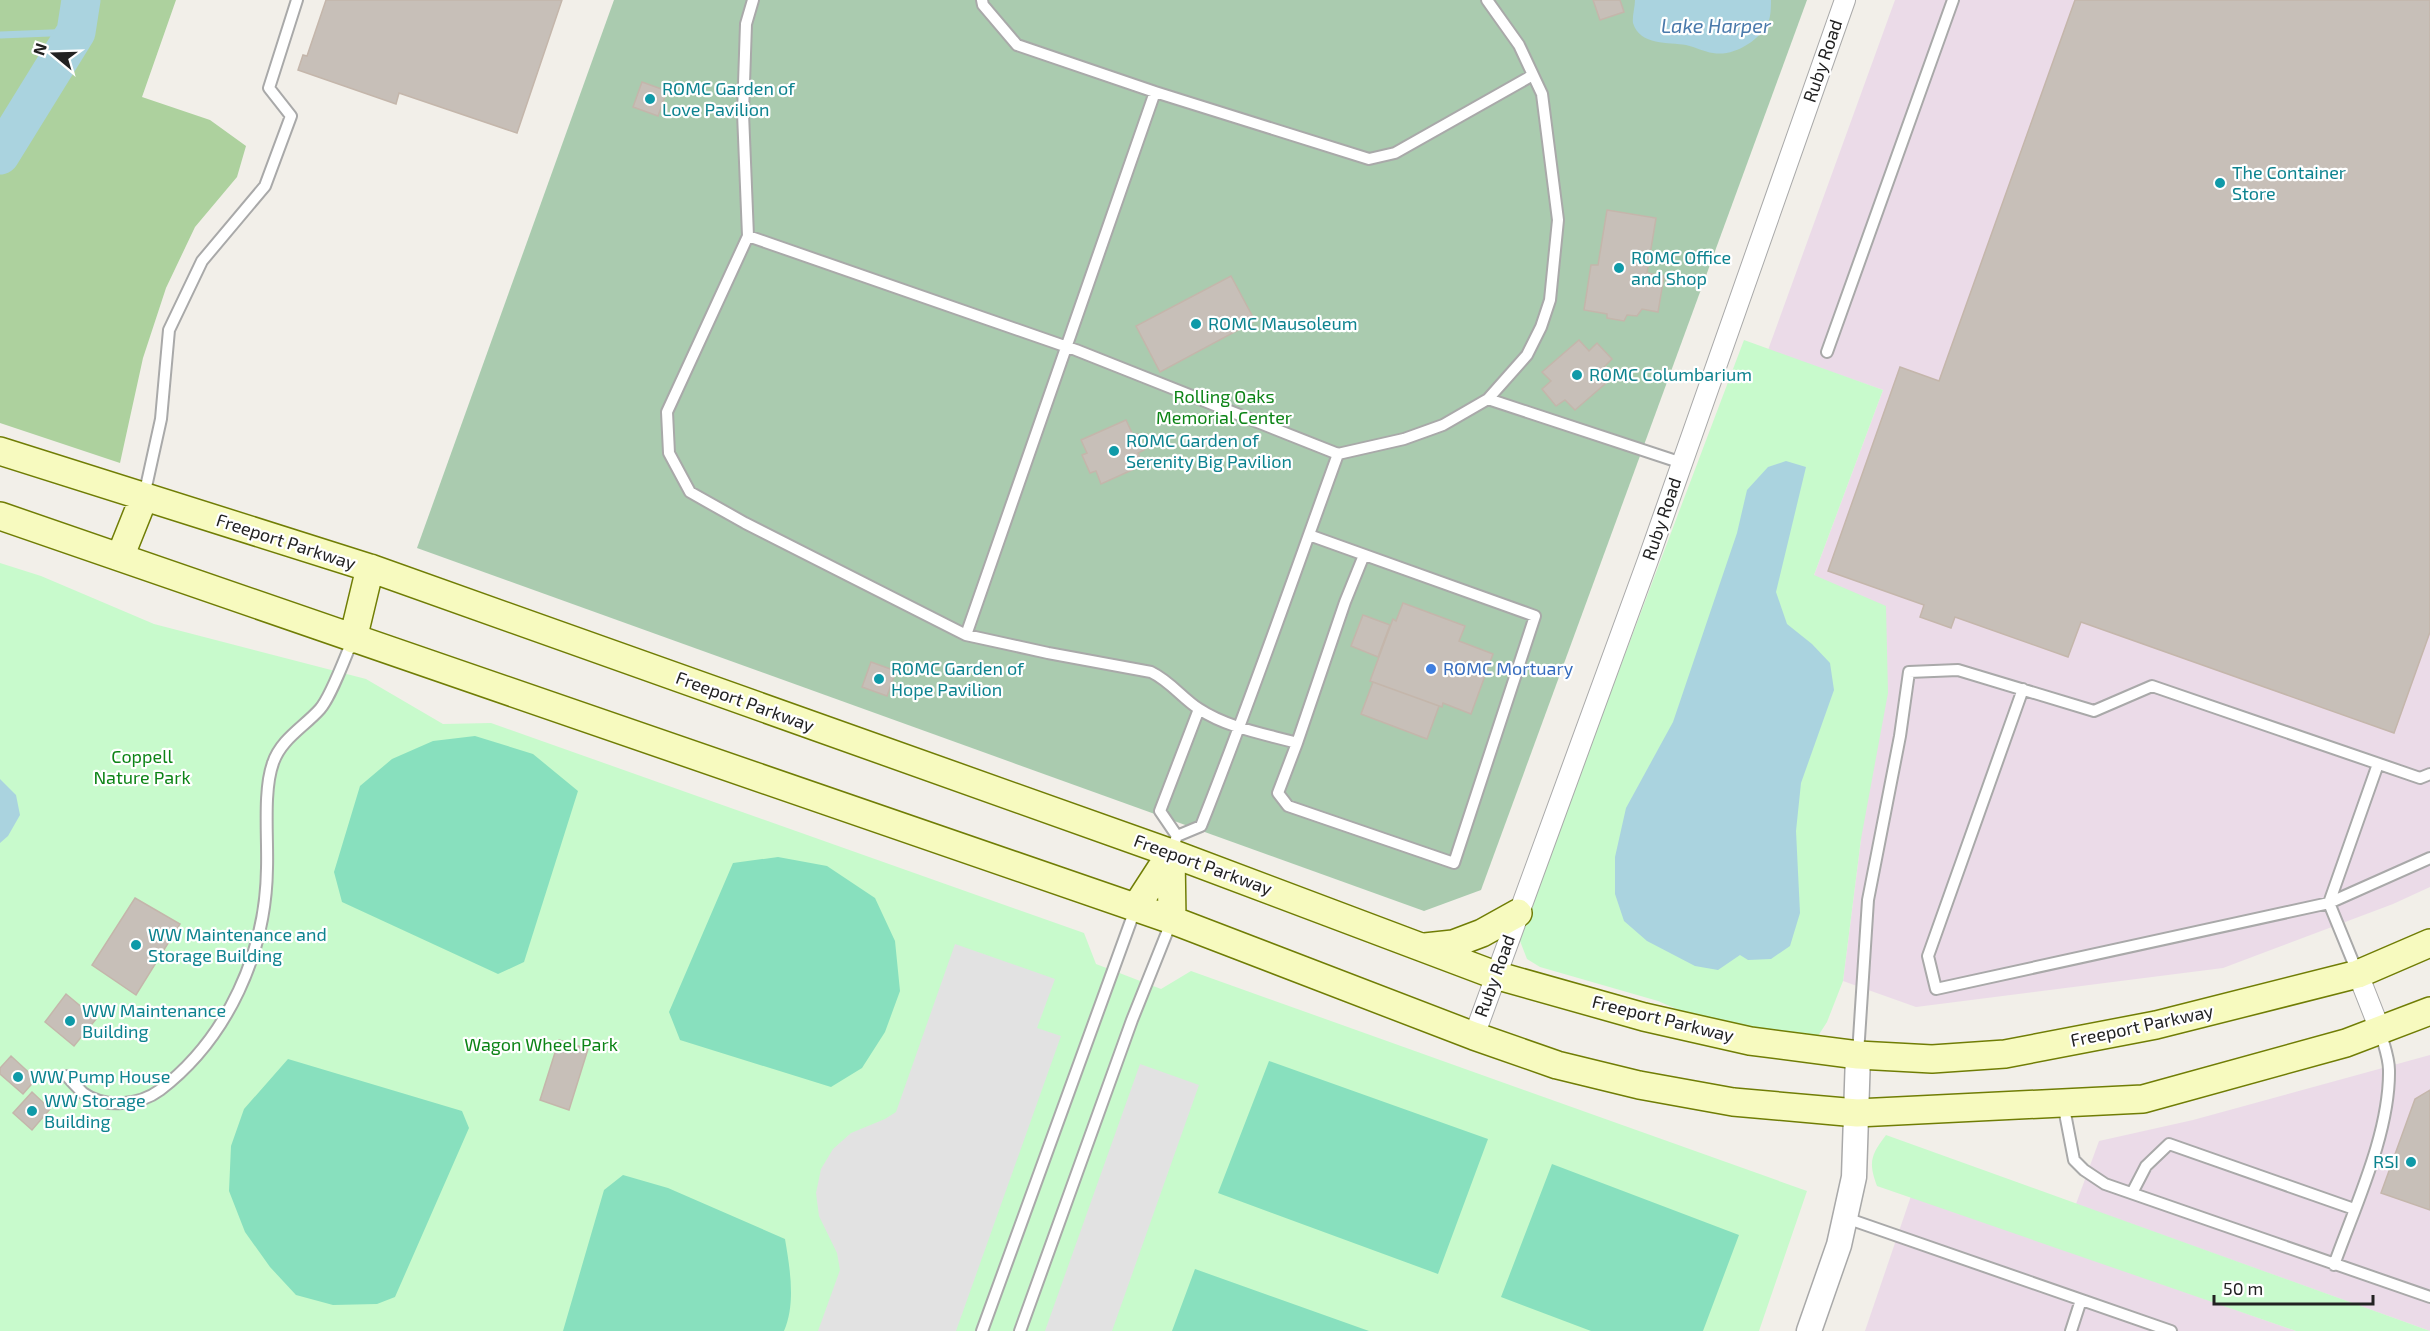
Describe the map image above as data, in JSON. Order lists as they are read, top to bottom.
{
  "streets": {
    "main road": ["Freeport Parkway"],
    "street": ["Ruby Road"]
  },
  "crossings": [
    ["Ruby Road", "Freeport Parkway"]
  ],
  "water": ["Lake Harper"],
  "parks": ["Rolling Oaks Memorial Center", "Coppell Nature Park", "Wagon Wheel Park"],
  "places": [
    "ROMC Garden of Love Pavilion",
    "The Container Store",
    "ROMC Office and Shop",
    "ROMC Mausoleum",
    "ROMC Columbarium",
    "ROMC Garden of Serenity Big Pavilion",
    "ROMC Mortuary",
    "ROMC Garden of Hope Pavilion",
    "WW Maintenance and Storage Building",
    "WW Maintenance Building",
    "WW Pump House",
    "WW Storage Building",
    "RSI"
  ],
  "scale_bar": "50 m",
  "north": "left"
}
